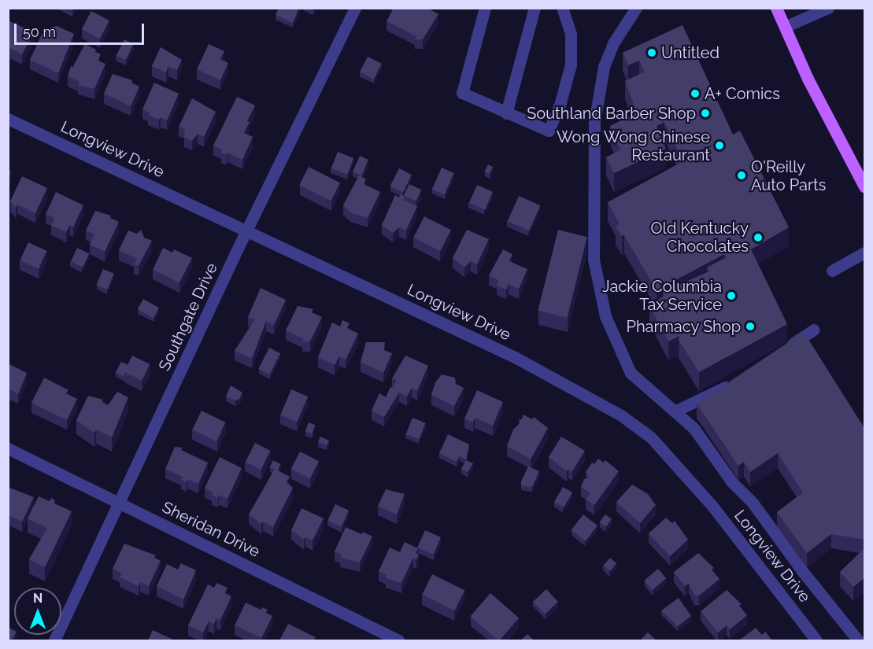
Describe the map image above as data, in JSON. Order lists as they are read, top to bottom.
{
  "streets": {
    "street": ["Longview Drive", "Southgate Drive", "Sheridan Drive"]
  },
  "crossings": [
    ["Longview Drive", "Southgate Drive"],
    ["Southgate Drive", "Sheridan Drive"]
  ],
  "places": [
    "Untitled",
    "A+ Comics",
    "Southland Barber Shop",
    "Wong Wong Chinese Restaurant",
    "O'Reilly Auto Parts",
    "Old Kentucky Chocolates",
    "Jackie Columbia Tax Service",
    "Pharmacy Shop"
  ],
  "scale_bar": "50 m",
  "north": "top"
}
